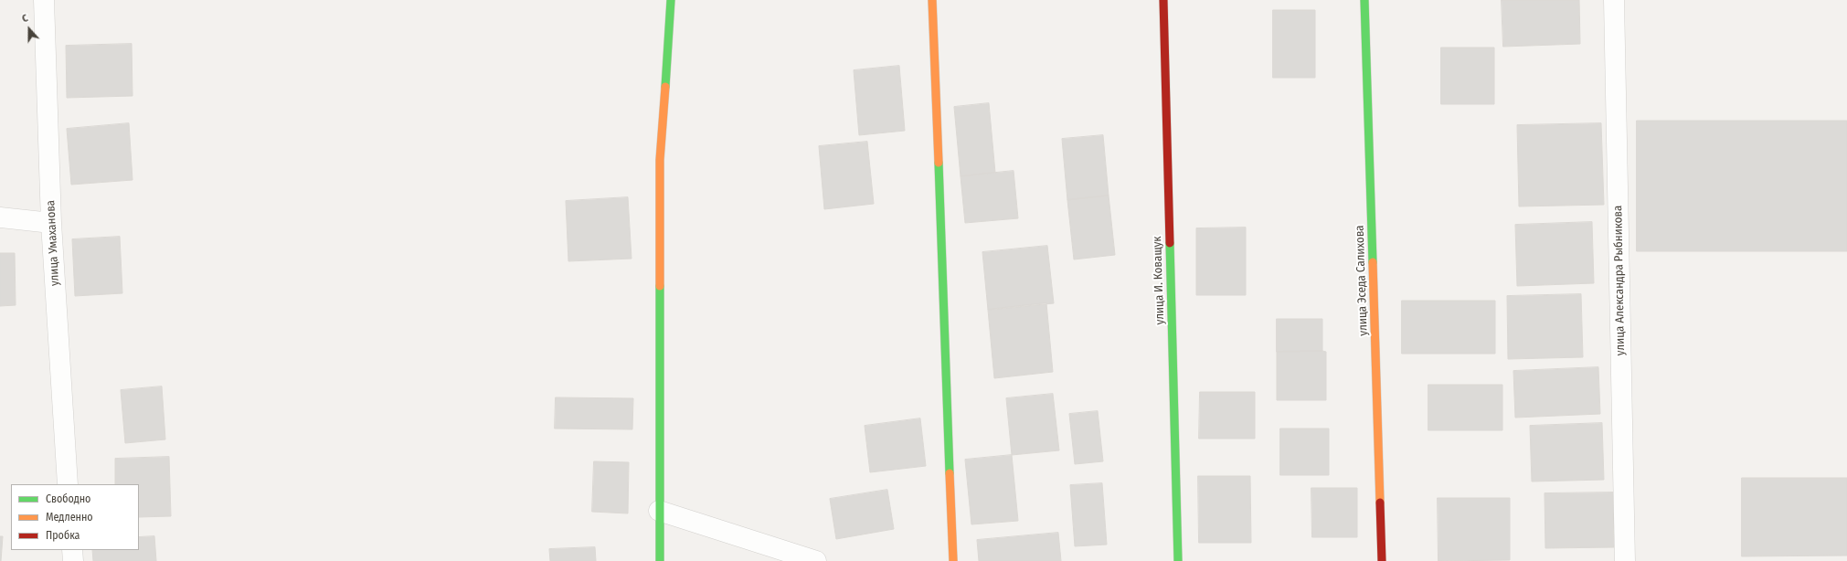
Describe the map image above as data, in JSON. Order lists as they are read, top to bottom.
{
  "streets": {
    "street": [
      "улица Умаханова",
      "улица И. Коващук",
      "улица Эседа Салихова",
      "улица Александра Рыбникова"
    ]
  },
  "legend": ["Свободно", "Медленно", "Пробка"],
  "north": "top"
}
